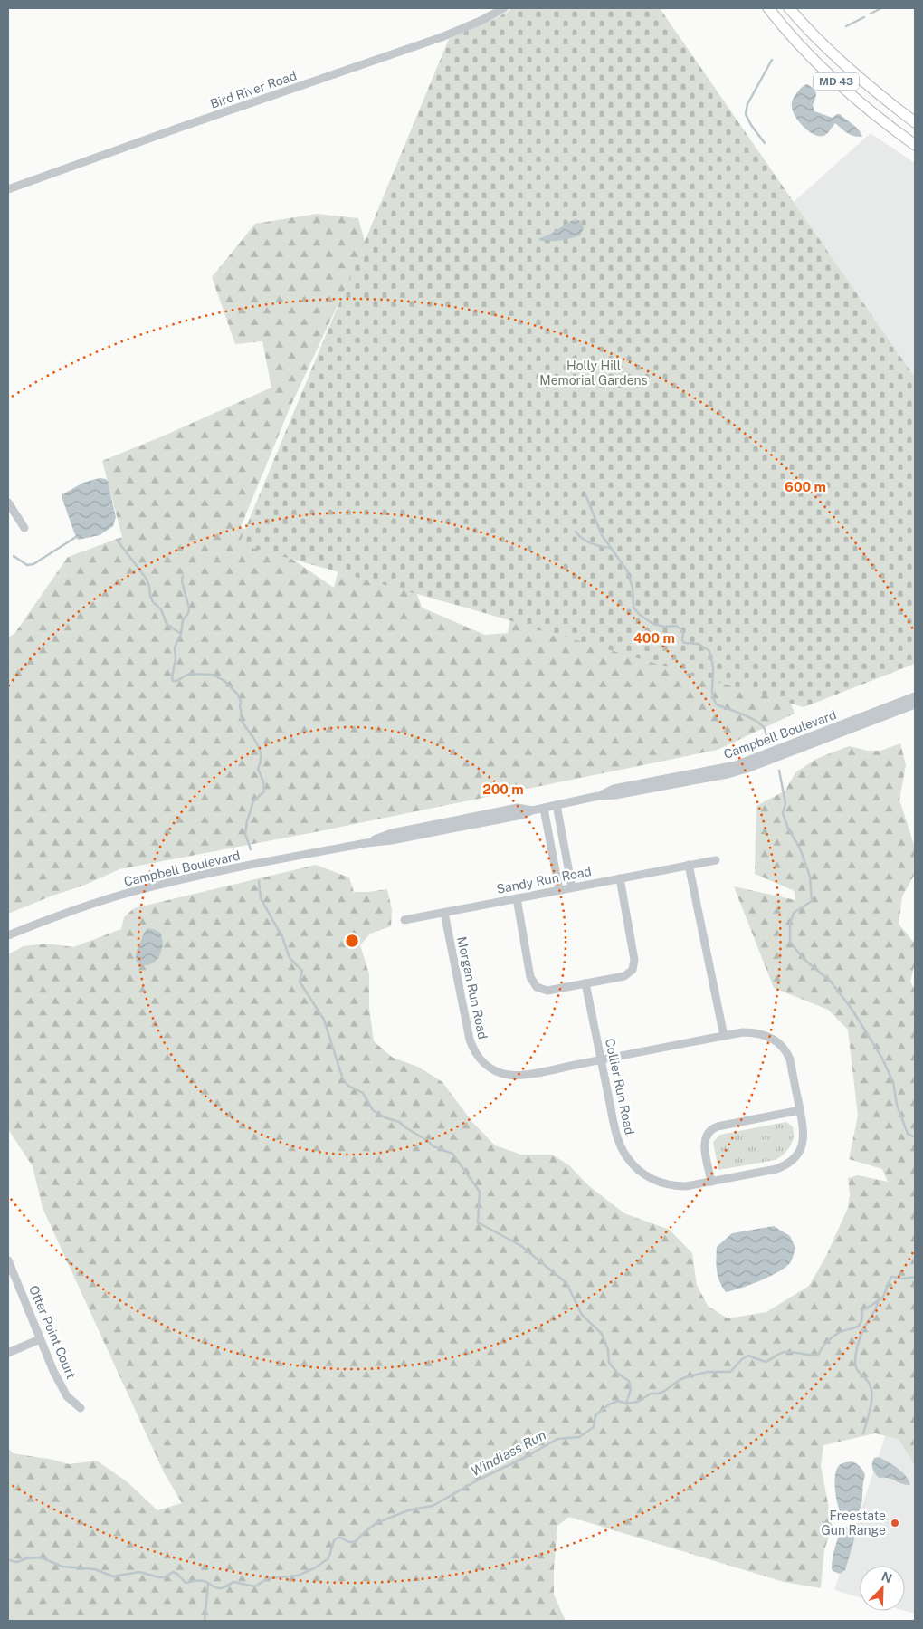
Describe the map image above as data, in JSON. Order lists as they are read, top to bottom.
{
  "streets": {
    "main road": ["MD 43"],
    "street": [
      "Bird River Road",
      "Campbell Boulevard",
      "Sandy Run Road",
      "Morgan Run Road",
      "Collier Run Road",
      "Otter Point Court"
    ]
  },
  "crossings": [
    ["Sandy Run Road", "Morgan Run Road"],
    ["Morgan Run Road", "Collier Run Road"]
  ],
  "water": ["Windlass Run"],
  "parks": ["Holly Hill Memorial Gardens"],
  "places": ["Freestate Gun Range"],
  "north": "top right",
  "rings": ["600 m", "400 m", "200 m"]
}
